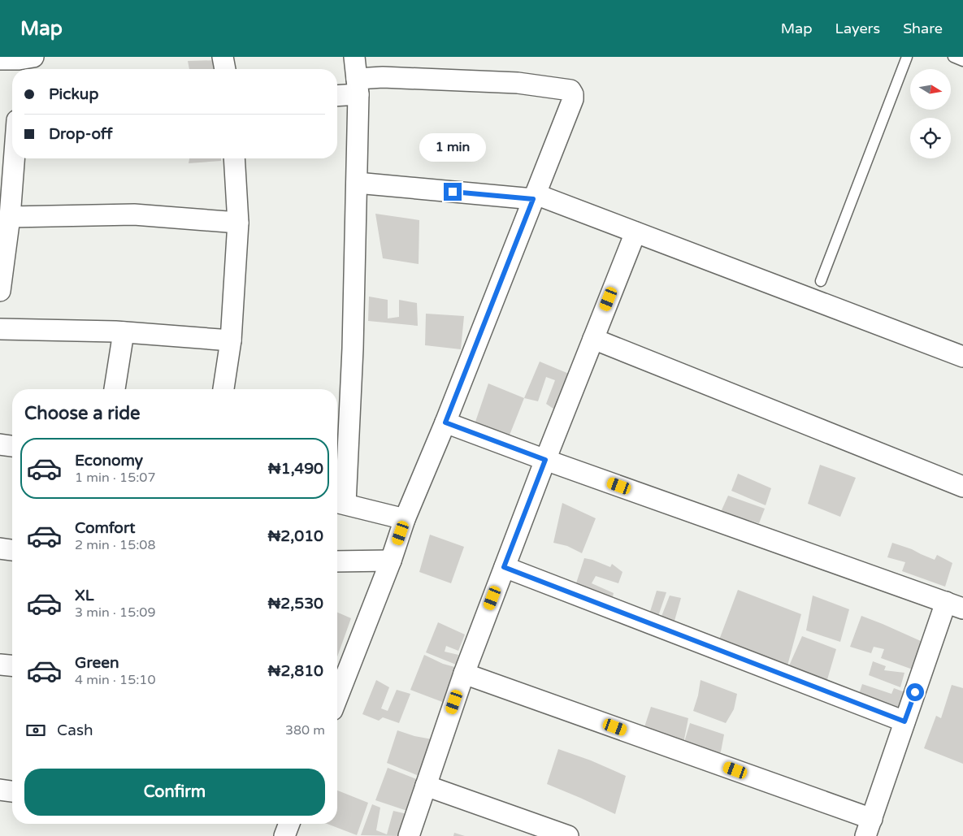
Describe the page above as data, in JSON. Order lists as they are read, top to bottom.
{
  "north": "right",
  "page": {
    "header": "Map",
    "nav": ["Map", "Layers", "Share"],
    "banner": ["Pickup", "Drop-off"],
    "bubble": "1 min",
    "heading": "Choose a ride",
    "list": [
      {
        "name": "Economy",
        "note": "1 min · 15:07",
        "value": "₦1,490"
      },
      {
        "name": "Comfort",
        "note": "2 min · 15:08",
        "value": "₦2,010"
      },
      {
        "name": "XL",
        "note": "3 min · 15:09",
        "value": "₦2,530"
      },
      {
        "name": "Green",
        "note": "4 min · 15:10",
        "value": "₦2,810"
      }
    ],
    "pay": ["Cash", "380 m"],
    "buttons": "Confirm"
  }
}
